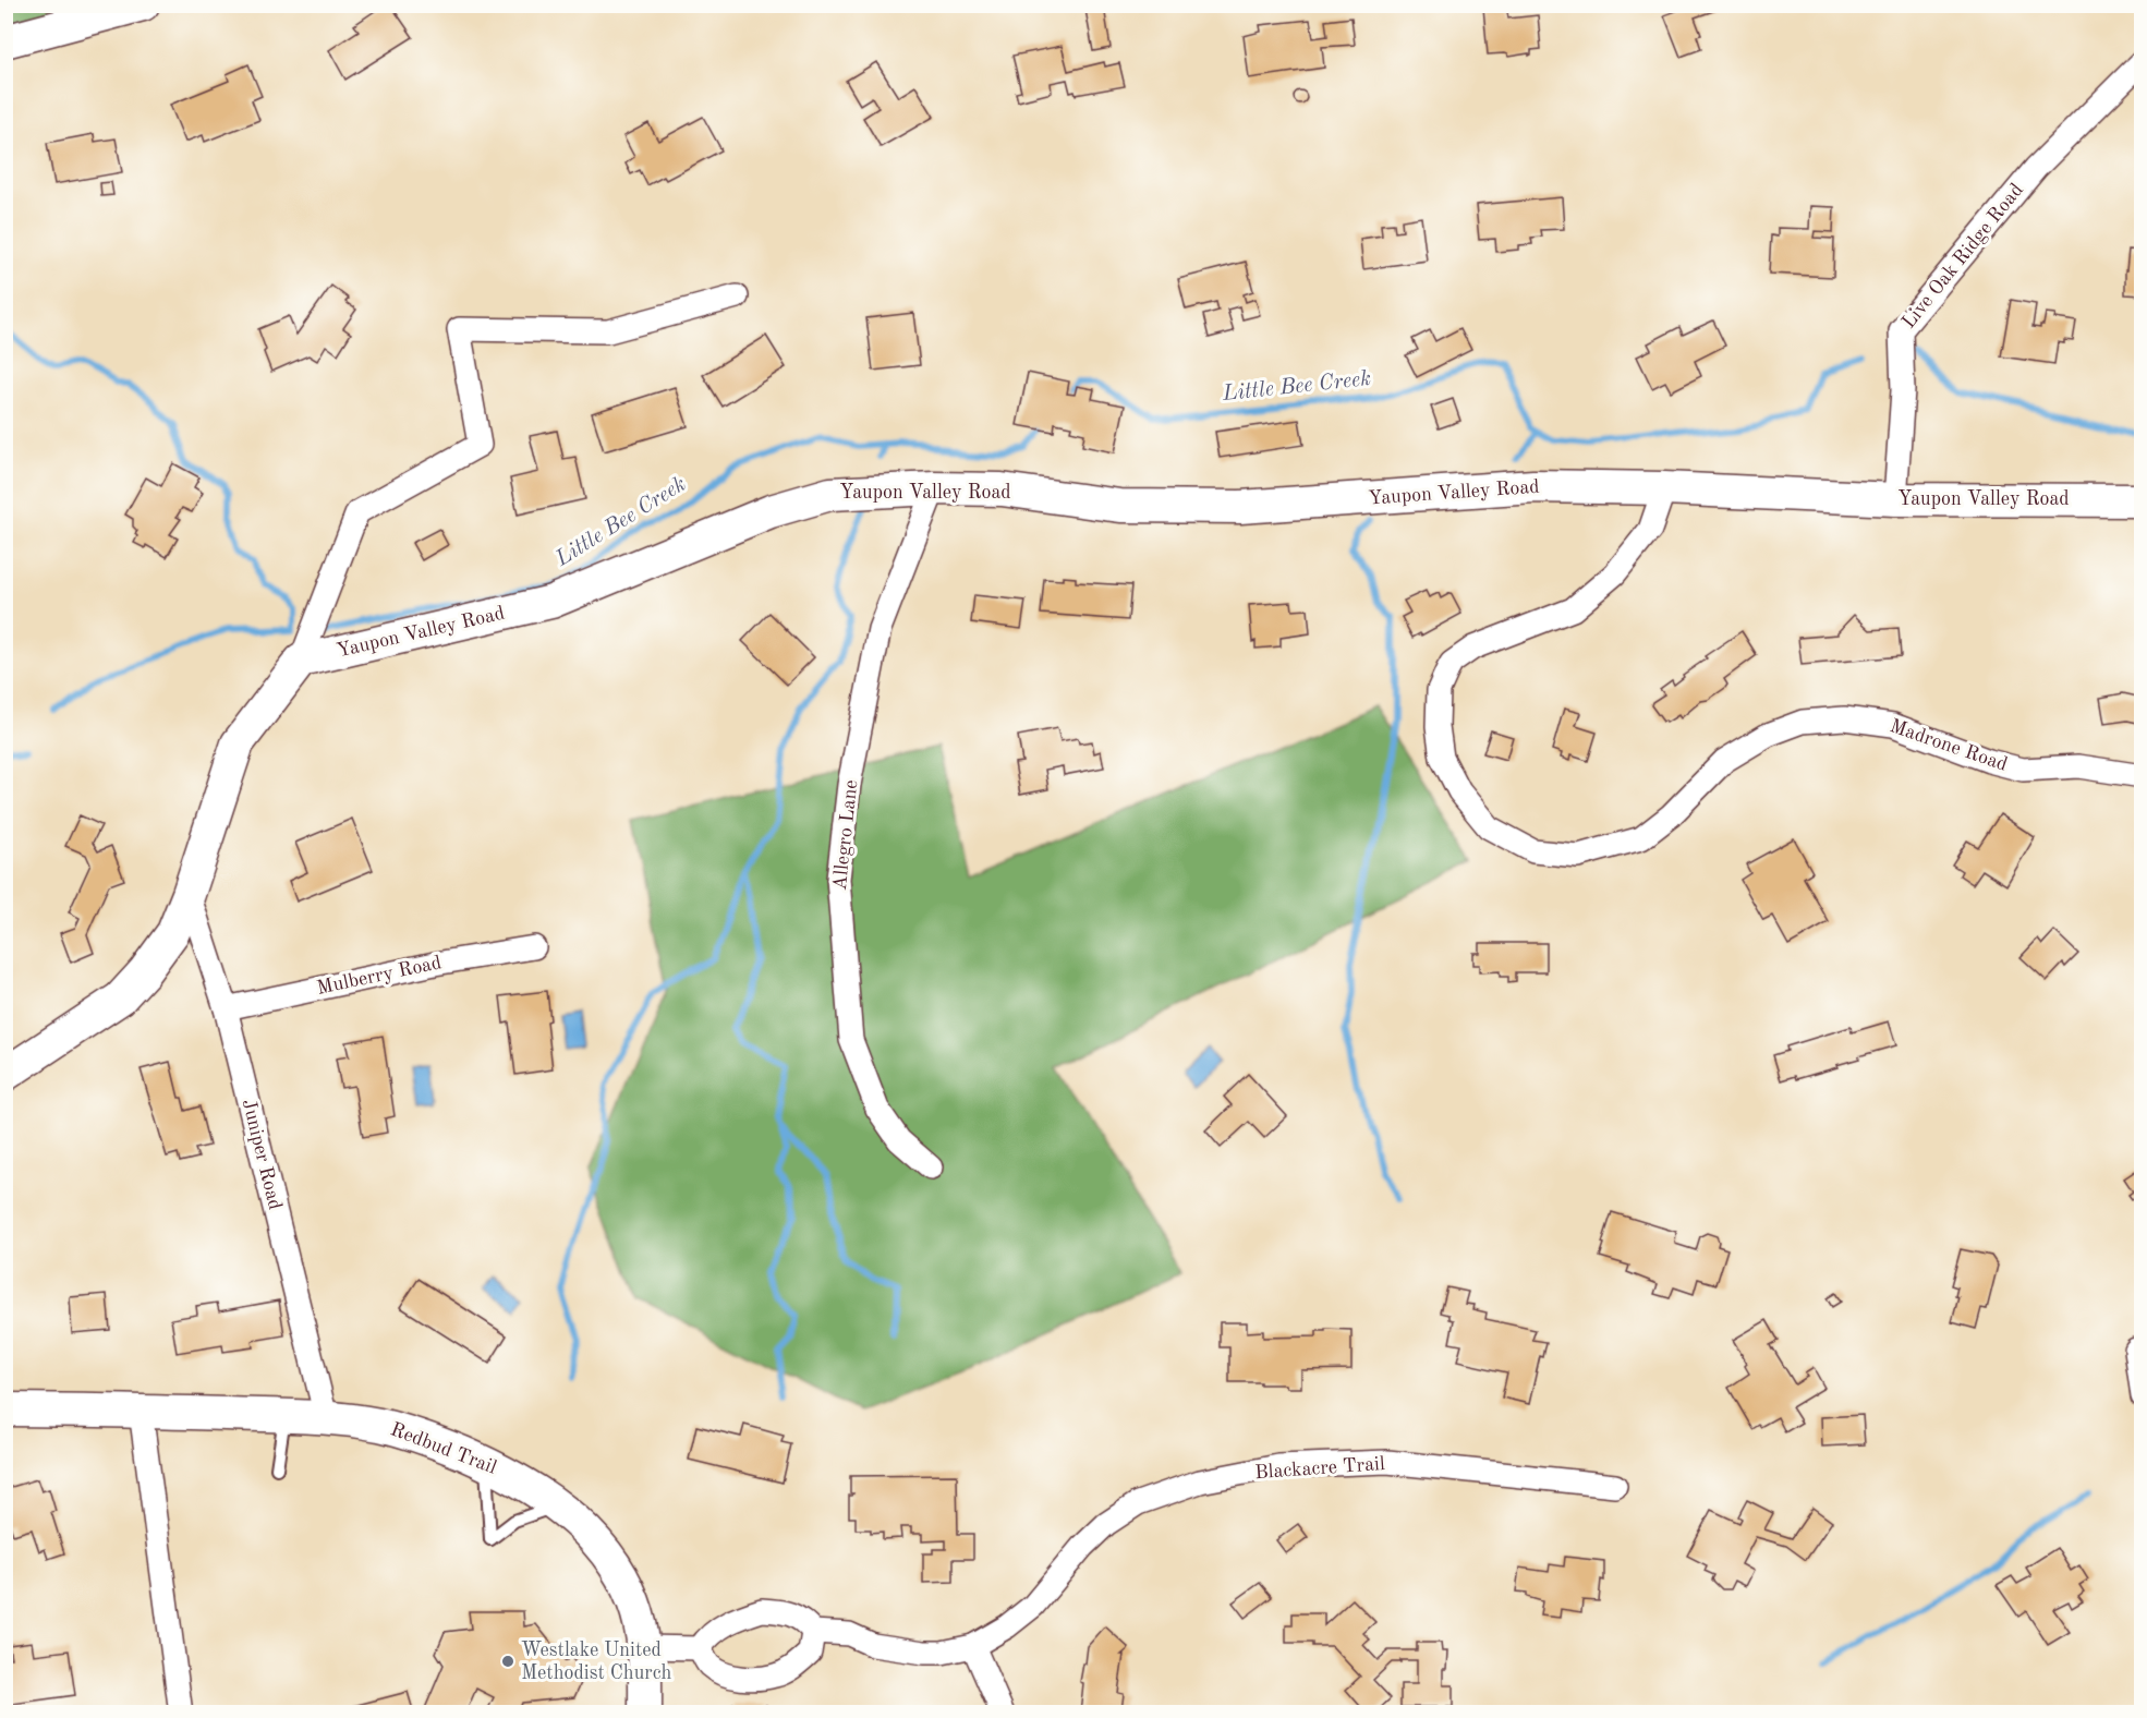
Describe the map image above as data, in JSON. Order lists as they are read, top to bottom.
{
  "streets": {
    "street": [
      "Live Oak Ridge Road",
      "Yaupon Valley Road",
      "Madrone Road",
      "Allegro Lane",
      "Mulberry Road",
      "Juniper Road",
      "Redbud Trail",
      "Blackacre Trail"
    ]
  },
  "crossings": [
    ["Live Oak Ridge Road", "Yaupon Valley Road"],
    ["Yaupon Valley Road", "Madrone Road"],
    ["Yaupon Valley Road", "Allegro Lane"],
    ["Mulberry Road", "Juniper Road"],
    ["Juniper Road", "Redbud Trail"]
  ],
  "water": ["Little Bee Creek"],
  "places": ["Westlake United Methodist Church"]
}
